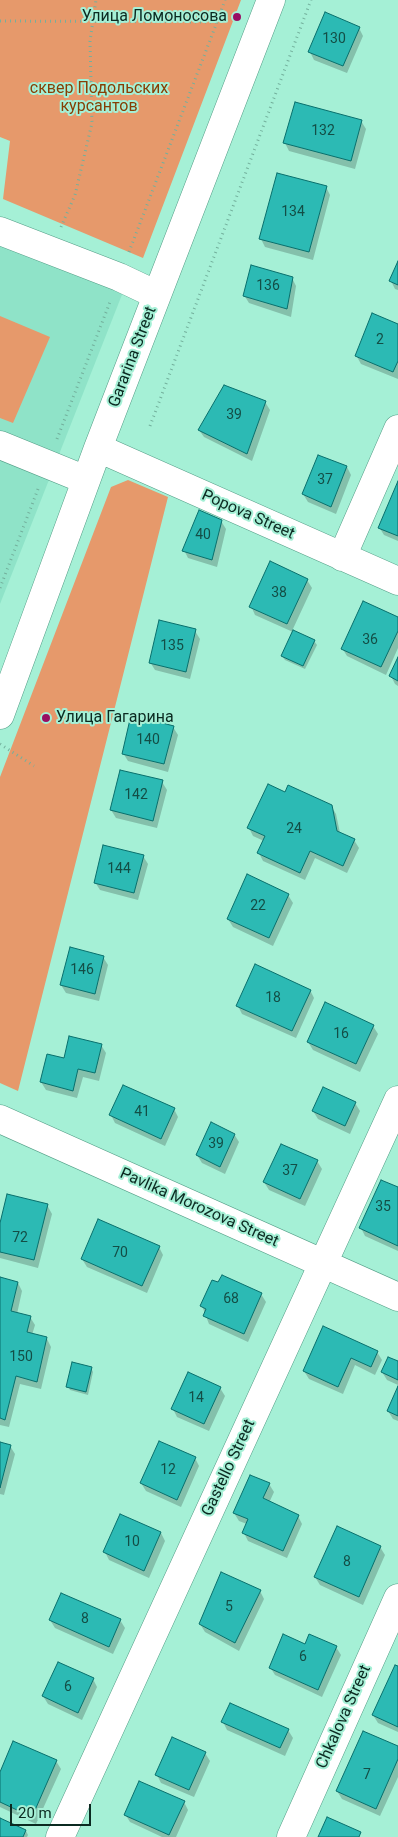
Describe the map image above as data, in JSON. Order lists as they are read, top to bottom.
{
  "streets": {
    "street": [
      "Gararina Street",
      "Popova Street",
      "Pavlika Morozova Street",
      "Gastello Street",
      "Chkalova Street"
    ]
  },
  "crossings": [
    ["Gararina Street", "Popova Street"],
    ["Pavlika Morozova Street", "Gastello Street"]
  ],
  "parks": ["сквер Подольских курсантов"],
  "places": ["Улица Ломоносова", "Улица Гагарина"],
  "house_numbers": [
    "130",
    "132",
    "134",
    "136",
    "2",
    "39",
    "37",
    "40",
    "38",
    "36",
    "135",
    "140",
    "142",
    "24",
    "144",
    "22",
    "146",
    "18",
    "16",
    "41",
    "39",
    "37",
    "35",
    "72",
    "70",
    "68",
    "150",
    "14",
    "12",
    "10",
    "8",
    "5",
    "8",
    "6",
    "6",
    "7"
  ],
  "scale_bar": "20 m"
}
